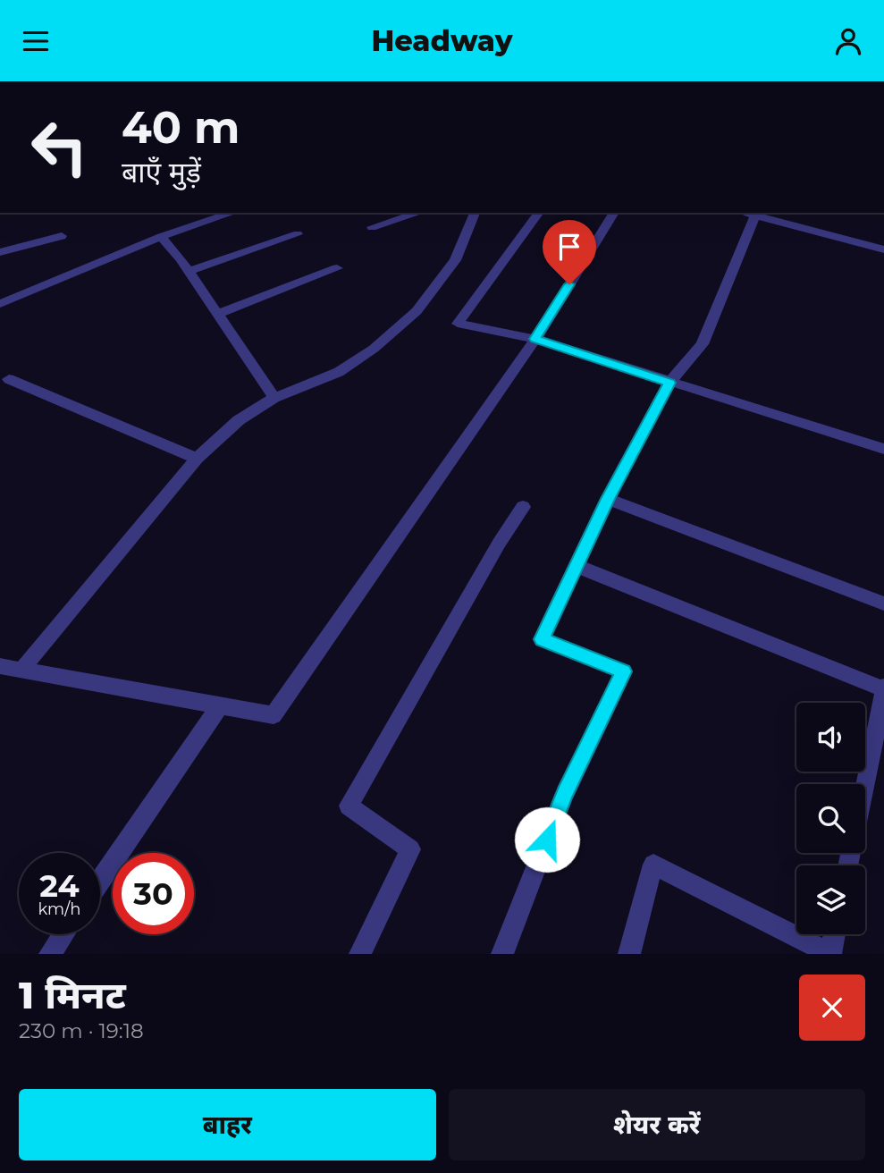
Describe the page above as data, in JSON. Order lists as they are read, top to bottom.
{
  "page": {
    "header": "Headway",
    "turn": ["40 m", "बाएँ मुड़ें"],
    "speed": "24 km/h",
    "limit": "30",
    "heading": ["1 मिनट", "230 m · 19:18"],
    "buttons": ["बाहर", "शेयर करें"]
  }
}
